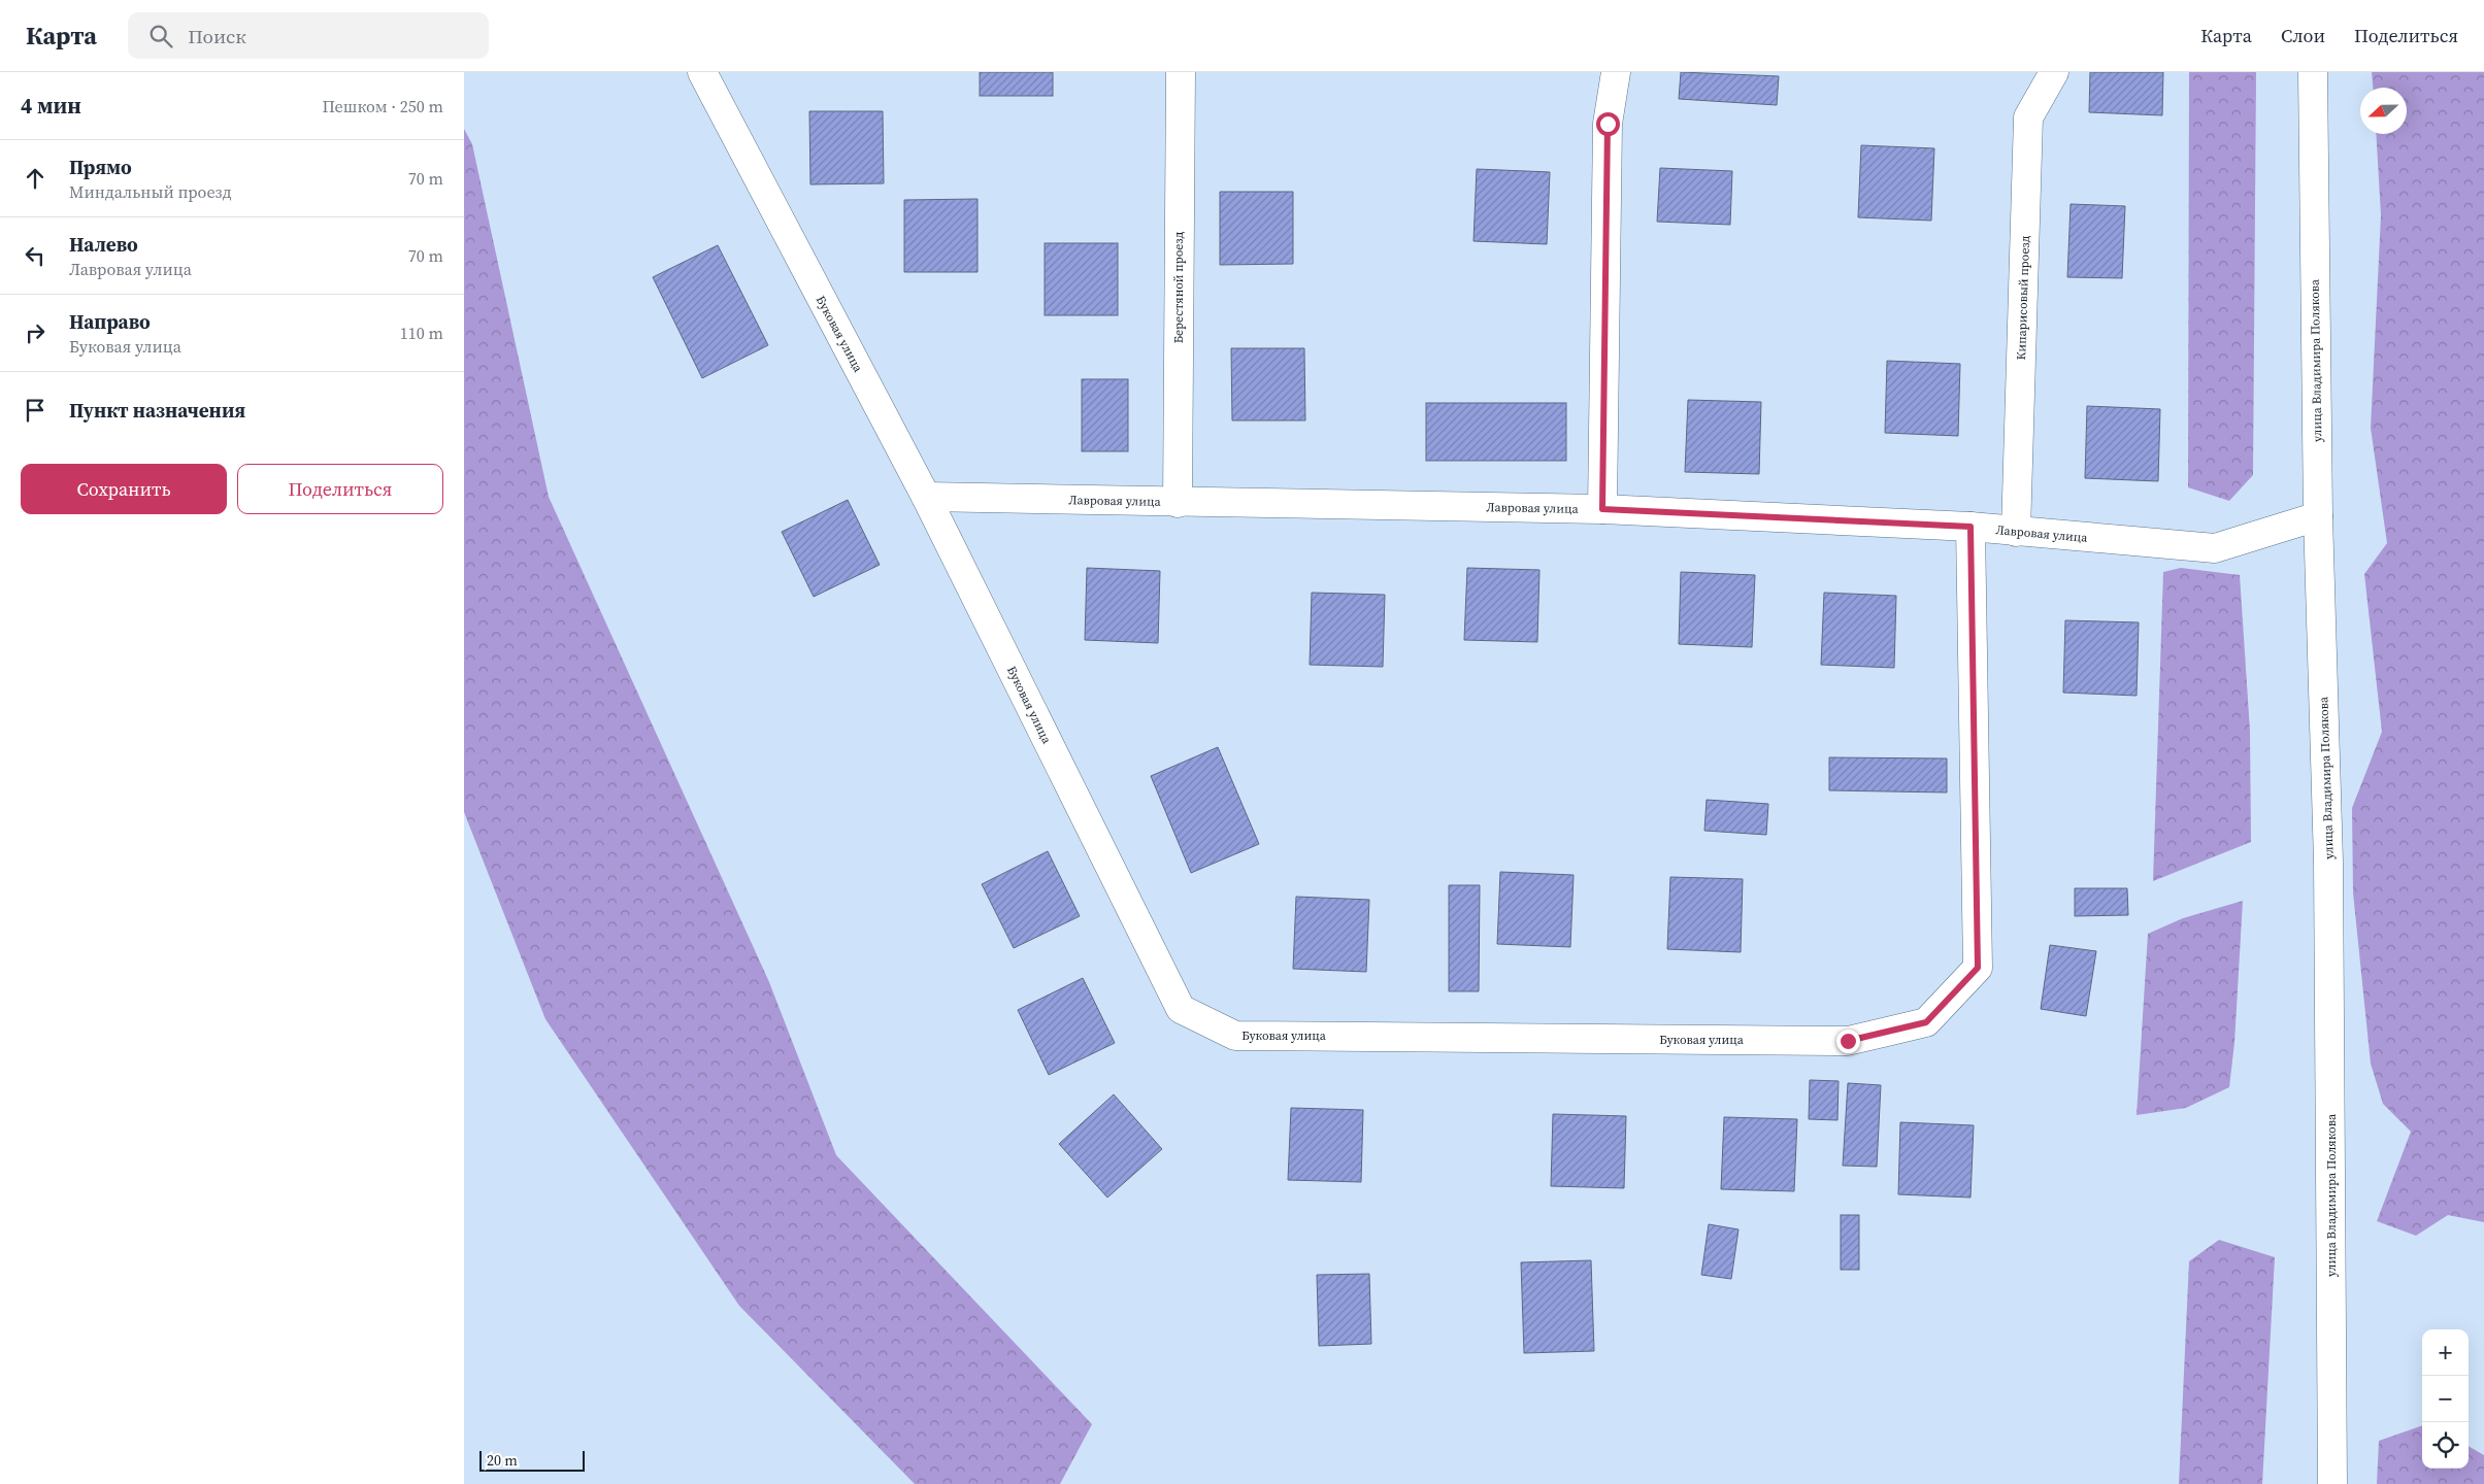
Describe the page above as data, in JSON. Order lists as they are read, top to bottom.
{
  "streets": {
    "street": [
      "Берестяной проезд",
      "Кипарисовый проезд",
      "Буковая улица",
      "улица Владимира Полякова",
      "Лавровая улица"
    ]
  },
  "crossings": [
    ["Берестяной проезд", "Лавровая улица"],
    ["Кипарисовый проезд", "Лавровая улица"],
    ["Буковая улица", "Лавровая улица"],
    ["улица Владимира Полякова", "Лавровая улица"]
  ],
  "scale_bar": "20 m",
  "north": "left",
  "page": {
    "header": "Карта",
    "search": "Поиск",
    "nav": ["Карта", "Слои", "Поделиться"],
    "heading": ["4 мин", "Пешком · 250 m"],
    "list": [
      ["Прямо", "Миндальный проезд", "70 m"],
      ["Налево", "Лавровая улица", "70 m"],
      ["Направо", "Буковая улица", "110 m"],
      "Пункт назначения"
    ],
    "buttons": ["Сохранить", "Поделиться"],
    "map_buttons": ["+", "−"],
    "scale": "20 m"
  }
}
